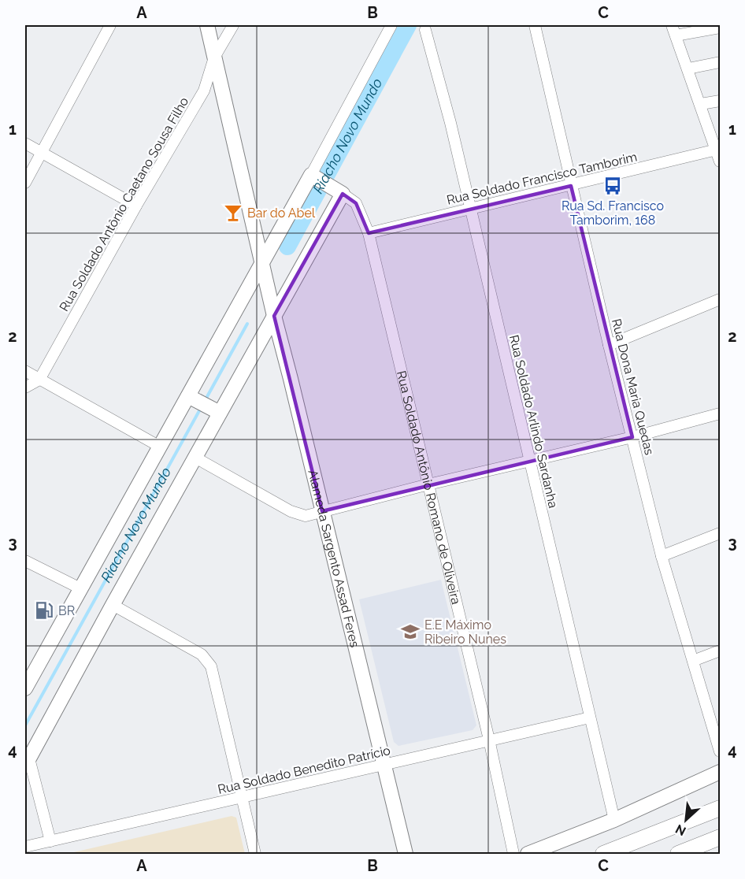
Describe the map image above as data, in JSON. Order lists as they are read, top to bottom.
{
  "streets": {
    "main road": ["Rua Soldado Antônio Romano de Oliveira", "Alameda Sargento Assad Feres"],
    "street": [
      "Rua Soldado Francisco Tamborim",
      "Rua Soldado Antônio Caetano Sousa Filho",
      "Rua Dona Maria Quedas",
      "Rua Soldado Arlindo Sardanha",
      "Rua Soldado Benedito Patrício"
    ]
  },
  "crossings": [
    ["Rua Soldado Francisco Tamborim", "Rua Dona Maria Quedas"],
    ["Rua Soldado Francisco Tamborim", "Rua Soldado Arlindo Sardanha"],
    ["Rua Soldado Francisco Tamborim", "Rua Soldado Antônio Romano de Oliveira"],
    ["Rua Soldado Antônio Caetano Sousa Filho", "Alameda Sargento Assad Feres"],
    ["Rua Soldado Arlindo Sardanha", "Rua Soldado Benedito Patrício"],
    ["Rua Soldado Antônio Romano de Oliveira", "Rua Soldado Benedito Patrício"],
    ["Alameda Sargento Assad Feres", "Rua Soldado Benedito Patrício"]
  ],
  "water": ["Riacho Novo Mundo"],
  "places": {
    "bus stop": ["Rua Sd. Francisco Tamborim, 168"],
    "bar": ["Bar do Abel"],
    "fuel station": ["BR"],
    "school or university": ["E.E Máximo Ribeiro Nunes"]
  },
  "north": "bottom left",
  "grid": {
    "columns": ["A", "B", "C"],
    "rows": [
      "1",
      "2",
      "3",
      "4"
    ]
  }
}
